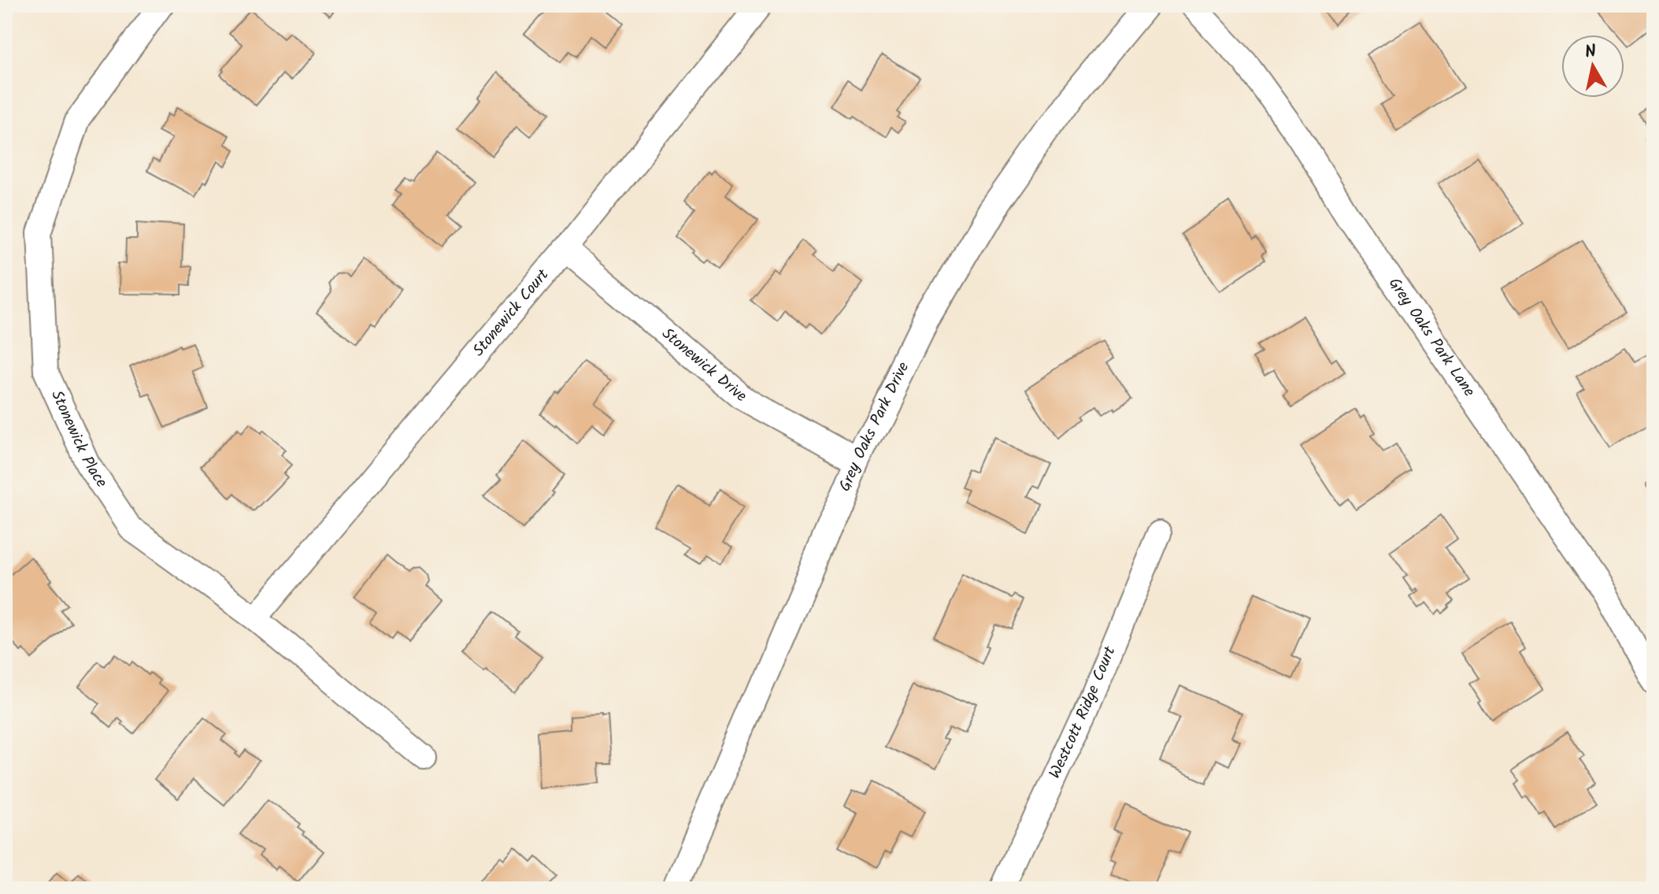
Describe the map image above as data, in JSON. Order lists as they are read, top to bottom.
{
  "streets": {
    "street": [
      "Stonewick Court",
      "Grey Oaks Park Lane",
      "Stonewick Drive",
      "Grey Oaks Park Drive",
      "Stonewick Place",
      "Westcott Ridge Court"
    ]
  },
  "crossings": [
    ["Stonewick Court", "Stonewick Drive"],
    ["Stonewick Court", "Stonewick Place"],
    ["Stonewick Drive", "Grey Oaks Park Drive"]
  ],
  "north": "top"
}
